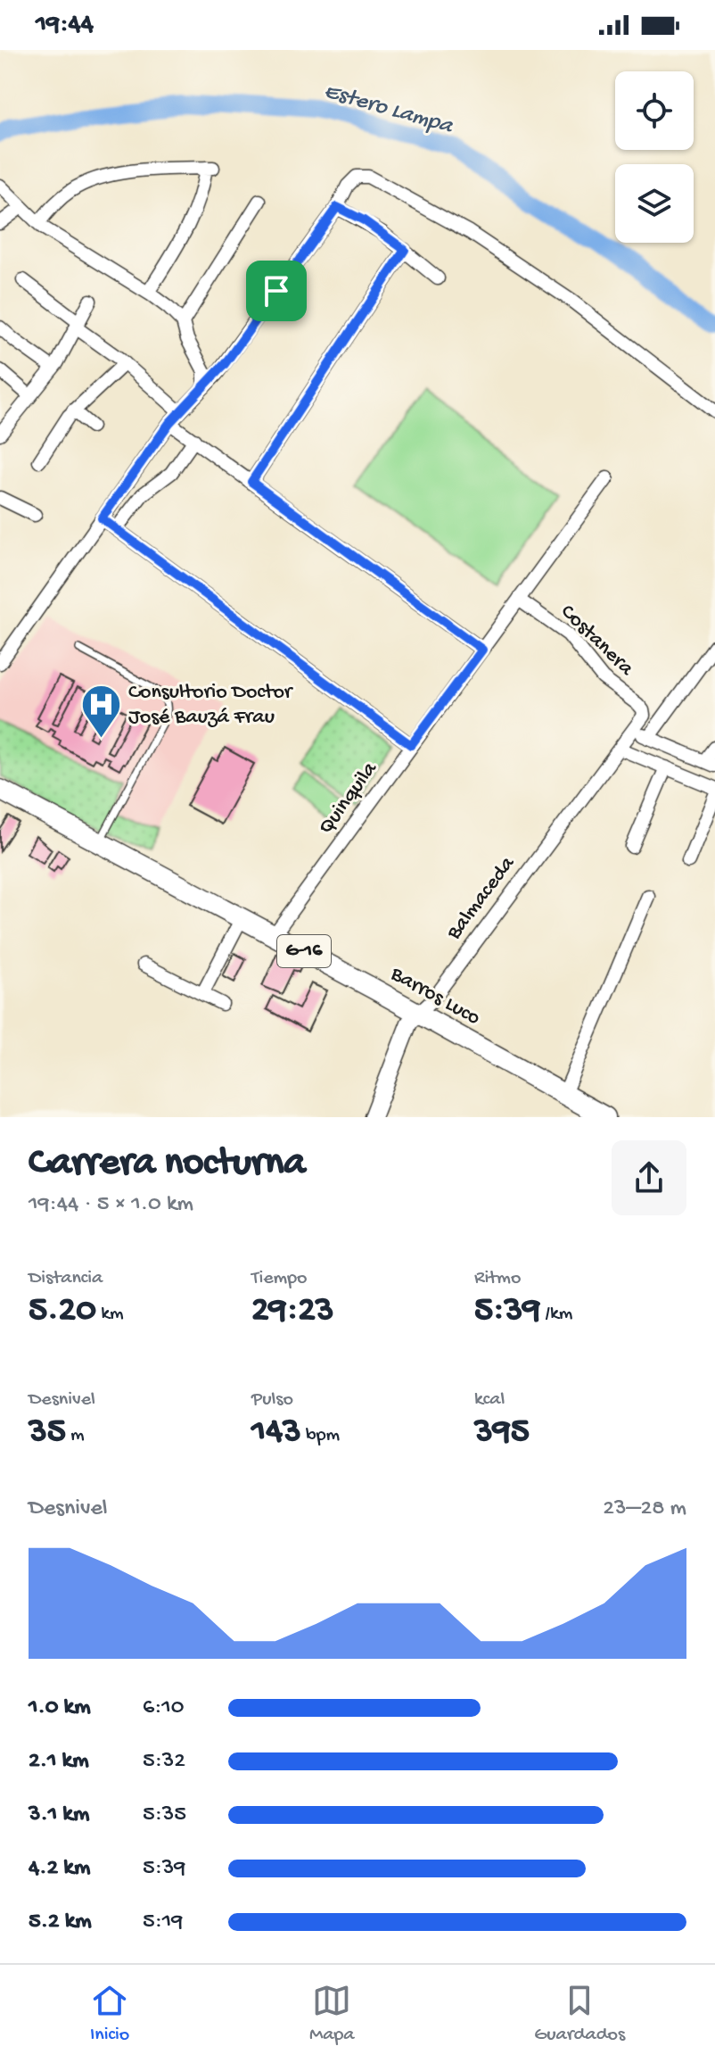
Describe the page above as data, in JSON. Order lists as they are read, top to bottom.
{
  "streets": {
    "main road": ["G-16", "Barros Luco"],
    "street": ["Costanera", "Quinquila", "Balmaceda"]
  },
  "crossings": [
    ["Costanera", "Quinquila"],
    ["Costanera", "Balmaceda"],
    ["Quinquila", "Barros Luco"],
    ["Balmaceda", "Barros Luco"]
  ],
  "water": ["Estero Lampa"],
  "places": {
    "hospital": ["Consultorio Doctor José Bauzá Frau"]
  },
  "page": {
    "status": "19:44",
    "heading": ["Carrera nocturna", "19:44 · 5 × 1.0 km"],
    "stats": [
      ["Distancia", "5.20 km"],
      ["Tiempo", "29:23"],
      ["Ritmo", "5:39 /km"],
      ["Desnivel", "35 m"],
      ["Pulso", "143 bpm"],
      ["kcal", "395"]
    ],
    "chart": ["Desnivel", "23–28 m"],
    "list": [
      {
        "name": "1.0 km",
        "note": "6:10"
      },
      {
        "name": "2.1 km",
        "note": "5:32"
      },
      {
        "name": "3.1 km",
        "note": "5:35"
      },
      {
        "name": "4.2 km",
        "note": "5:39"
      },
      {
        "name": "5.2 km",
        "note": "5:19"
      }
    ],
    "tabs": ["Inicio", "Mapa", "Guardados"]
  }
}
